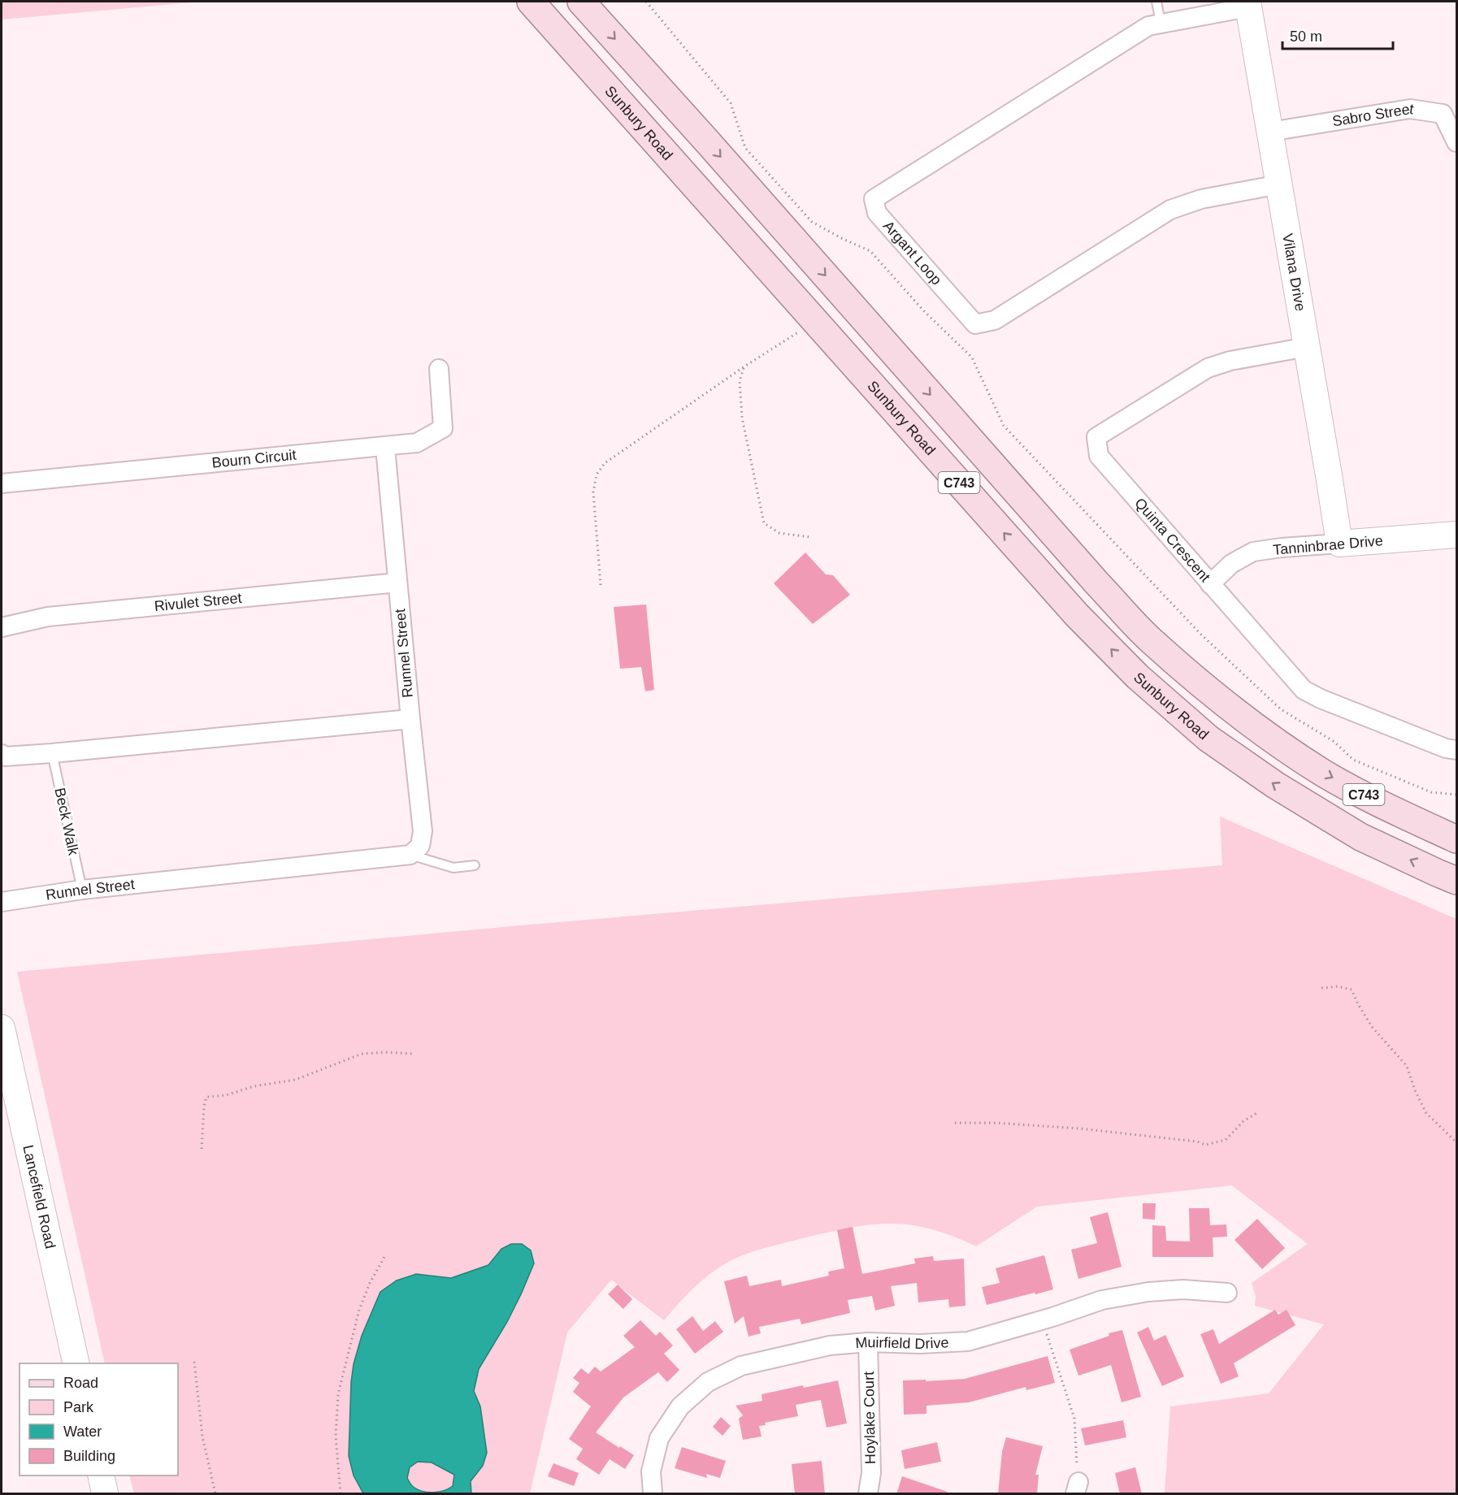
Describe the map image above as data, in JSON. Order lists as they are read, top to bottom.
{
  "streets": {
    "main road": ["Sunbury Road", "C743"],
    "street": [
      "Sabro Street",
      "Argant Loop",
      "Vilana Drive",
      "Bourn Circuit",
      "Quinta Crescent",
      "Tanninbrae Drive",
      "Rivulet Street",
      "Runnel Street",
      "Lancefield Road",
      "Muirfield Drive",
      "Hoylake Court"
    ],
    "lane": ["Beck Walk"]
  },
  "crossings": [
    ["Sabro Street", "Vilana Drive"],
    ["Argant Loop", "Vilana Drive"],
    ["Vilana Drive", "Quinta Crescent"],
    ["Vilana Drive", "Tanninbrae Drive"],
    ["Bourn Circuit", "Runnel Street"],
    ["Quinta Crescent", "Tanninbrae Drive"],
    ["Rivulet Street", "Runnel Street"],
    ["Runnel Street", "Beck Walk"],
    ["Muirfield Drive", "Hoylake Court"]
  ],
  "legend": [
    "Road",
    "Park",
    "Water",
    "Building"
  ],
  "scale_bar": "50 m"
}
